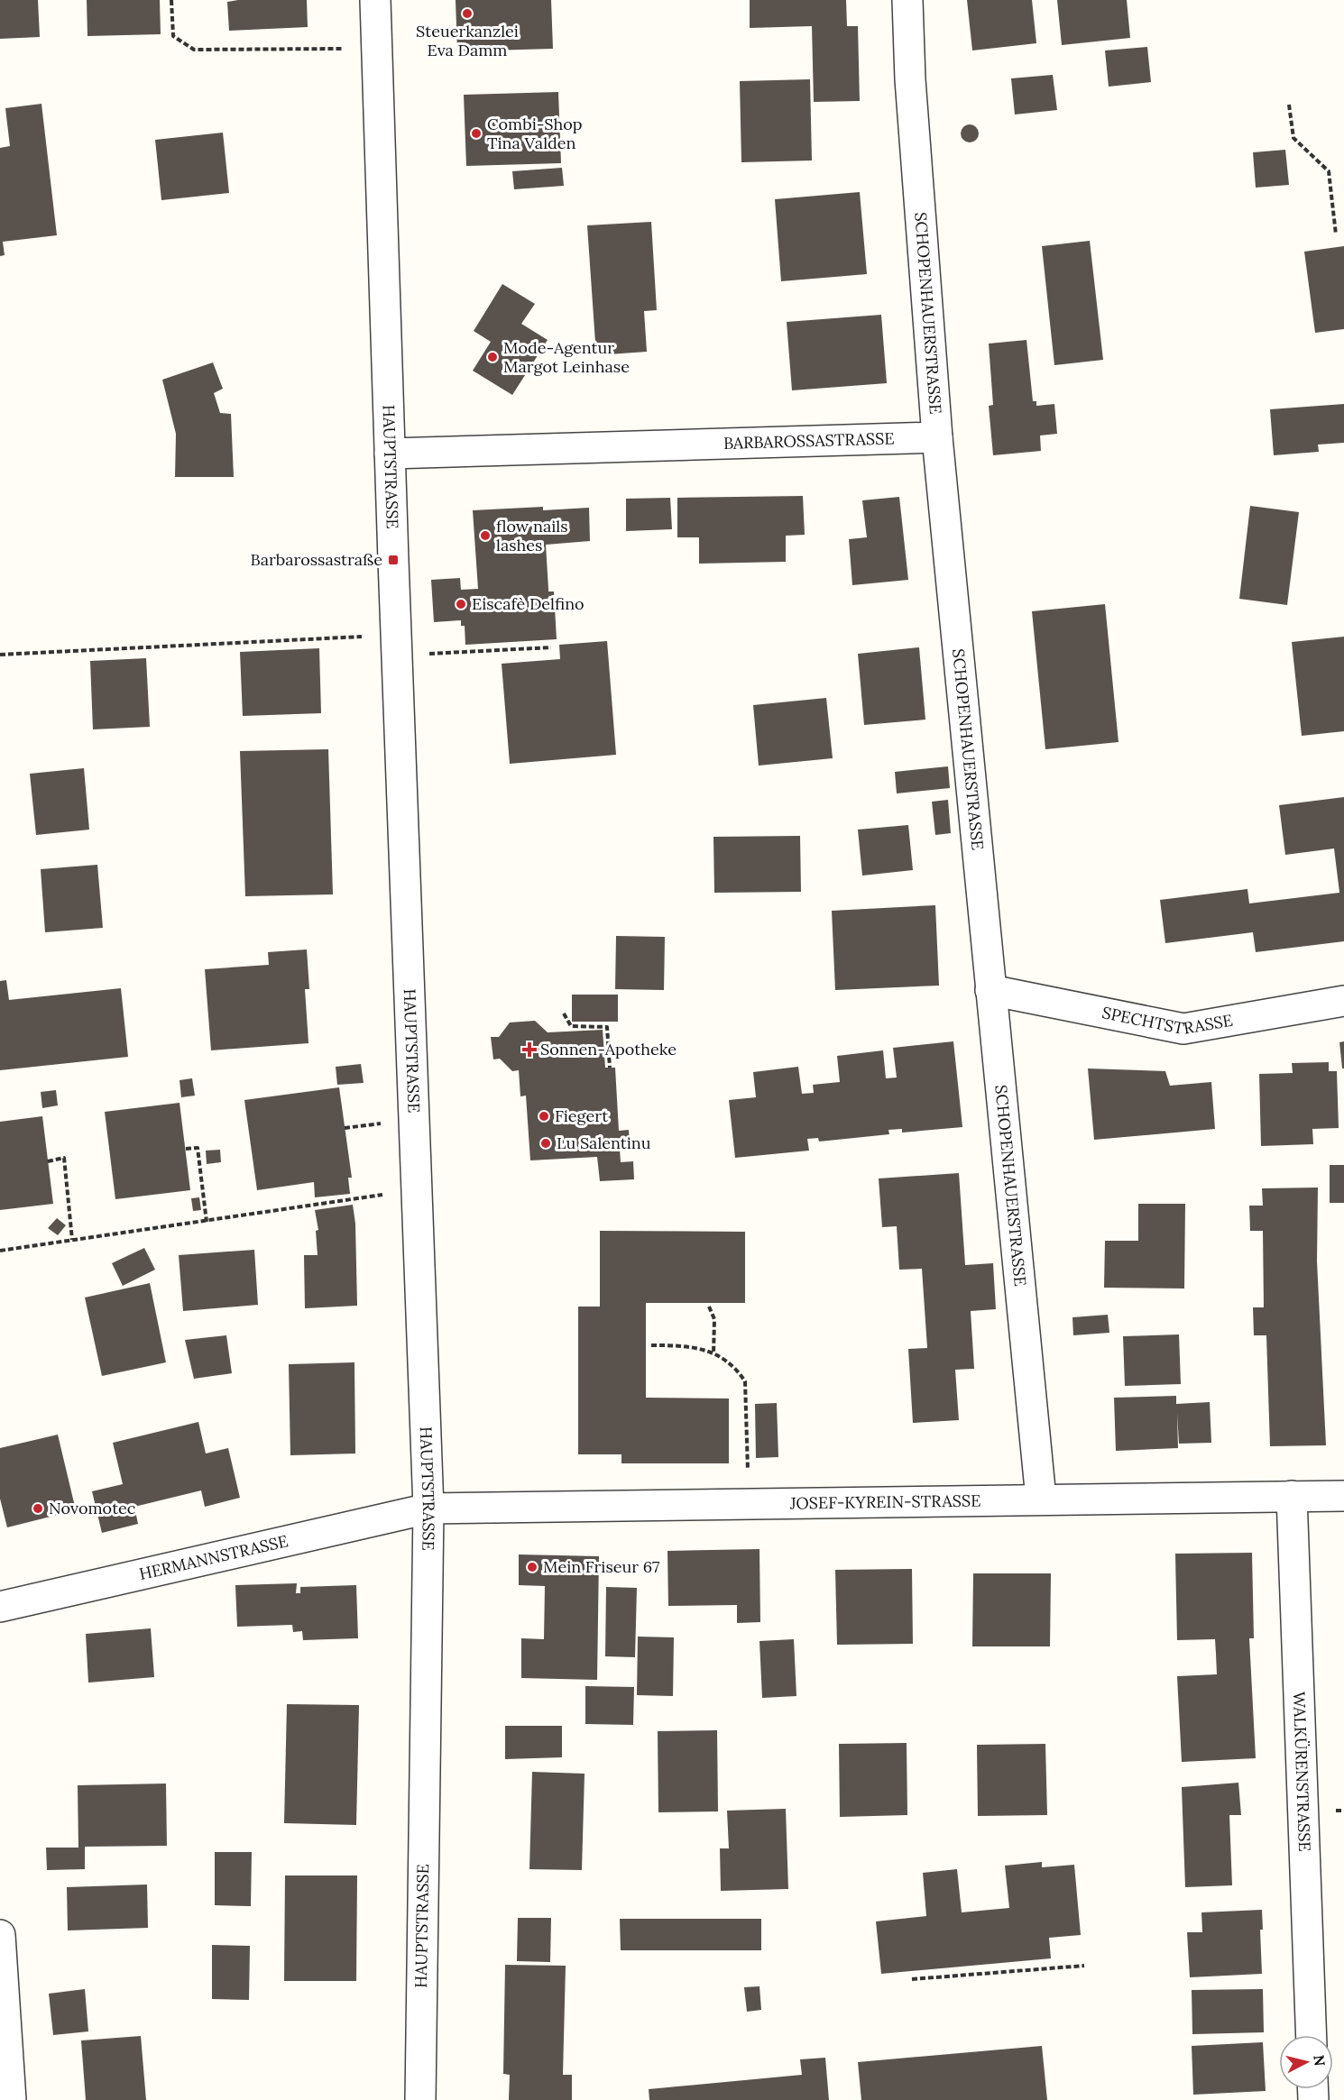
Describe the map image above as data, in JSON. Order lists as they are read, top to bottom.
{
  "streets": {
    "street": [
      "SCHOPENHAUERSTRASSE",
      "BARBAROSSASTRASSE",
      "HAUPTSTRASSE",
      "SPECHTSTRASSE",
      "JOSEF-KYREIN-STRASSE",
      "HERMANNSTRASSE",
      "WALKÜRENSTRASSE"
    ]
  },
  "crossings": [
    ["SCHOPENHAUERSTRASSE", "BARBAROSSASTRASSE"],
    ["SCHOPENHAUERSTRASSE", "SPECHTSTRASSE"],
    ["SCHOPENHAUERSTRASSE", "JOSEF-KYREIN-STRASSE"],
    ["BARBAROSSASTRASSE", "HAUPTSTRASSE"],
    ["HAUPTSTRASSE", "JOSEF-KYREIN-STRASSE"],
    ["HAUPTSTRASSE", "HERMANNSTRASSE"],
    ["JOSEF-KYREIN-STRASSE", "HERMANNSTRASSE"],
    ["JOSEF-KYREIN-STRASSE", "WALKÜRENSTRASSE"]
  ],
  "places": {
    "other": [
      "Steuerkanzlei Eva Damm",
      "Combi-Shop Tina Valden",
      "Mode-Agentur Margot Leinhase",
      "flow nails lashes",
      "Eiscafè Delfino",
      "Fiegert",
      "Lu Salentinu",
      "Novomotec",
      "Mein Friseur 67"
    ],
    "transit": ["Barbarossastraße"],
    "health": ["Sonnen-Apotheke"]
  },
  "north": "right"
}
